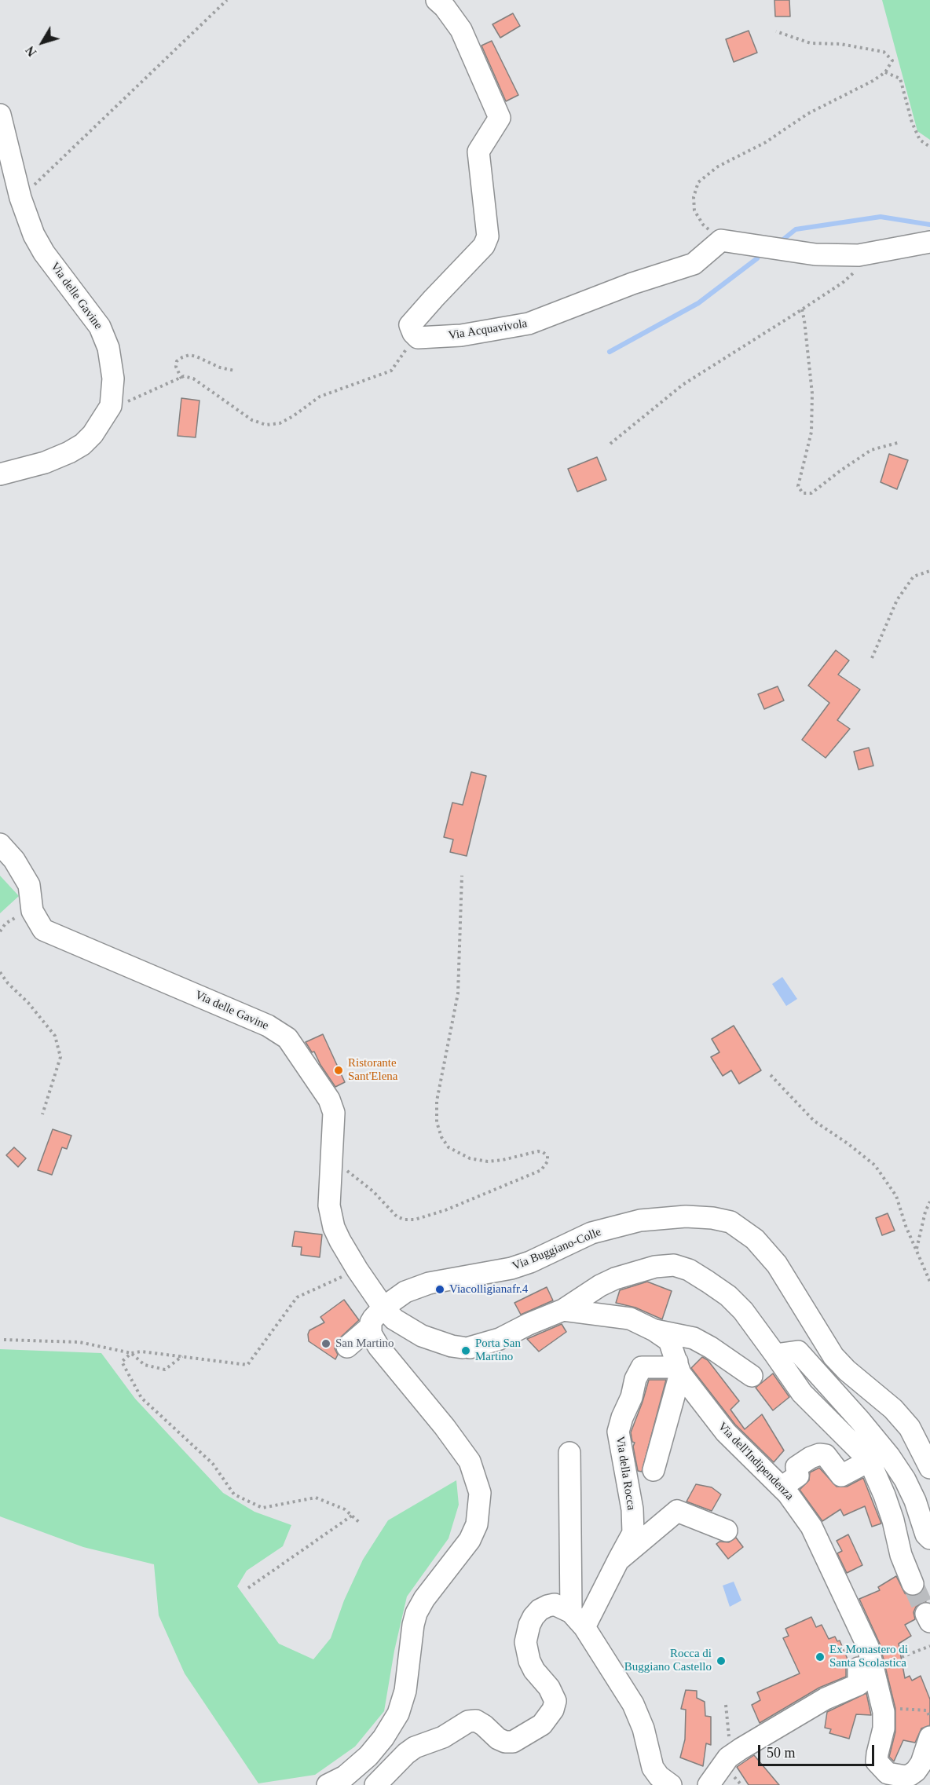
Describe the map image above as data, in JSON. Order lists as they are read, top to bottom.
{
  "streets": {
    "street": [
      "Via delle Gavine",
      "Via Acquavivola",
      "Via Buggiano-Colle",
      "Via dell'Indipendenza",
      "Via della Rocca"
    ]
  },
  "crossings": [
    ["Via delle Gavine", "Via Buggiano-Colle"],
    ["Via delle Gavine", "Via dell'Indipendenza"],
    ["Via Buggiano-Colle", "Via dell'Indipendenza"],
    ["Via dell'Indipendenza", "Via della Rocca"]
  ],
  "places": [
    "Ristorante Sant'Elena",
    "Viacolligianafr.4",
    "San Martino",
    "Porta San Martino",
    "Ex Monastero di Santa Scolastica",
    "Rocca di Buggiano Castello"
  ],
  "scale_bar": "50 m",
  "north": "bottom left"
}
